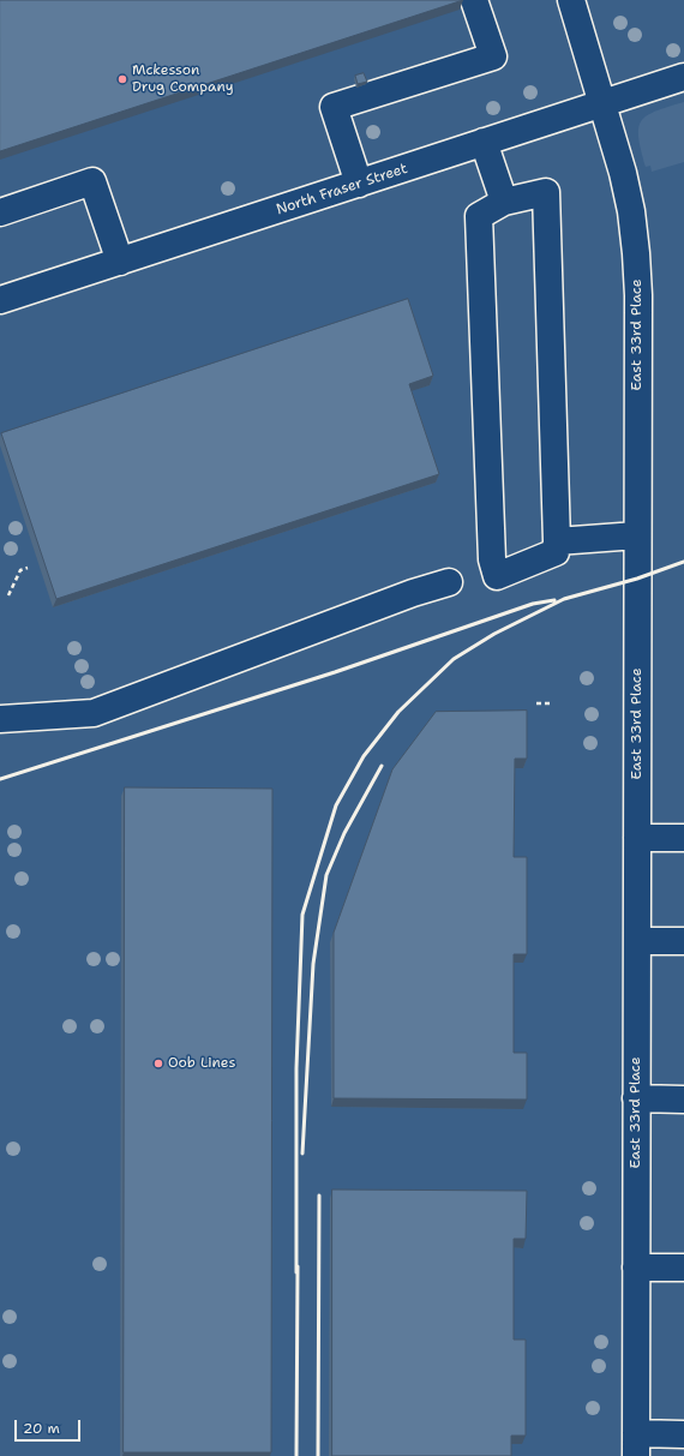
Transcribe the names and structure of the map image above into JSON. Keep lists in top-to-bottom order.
{
  "streets": {
    "street": ["North Fraser Street", "East 33rd Place"]
  },
  "crossings": [
    ["North Fraser Street", "East 33rd Place"]
  ],
  "places": ["Mckesson Drug Company", "Oob Lines"],
  "scale_bar": "20 m"
}
